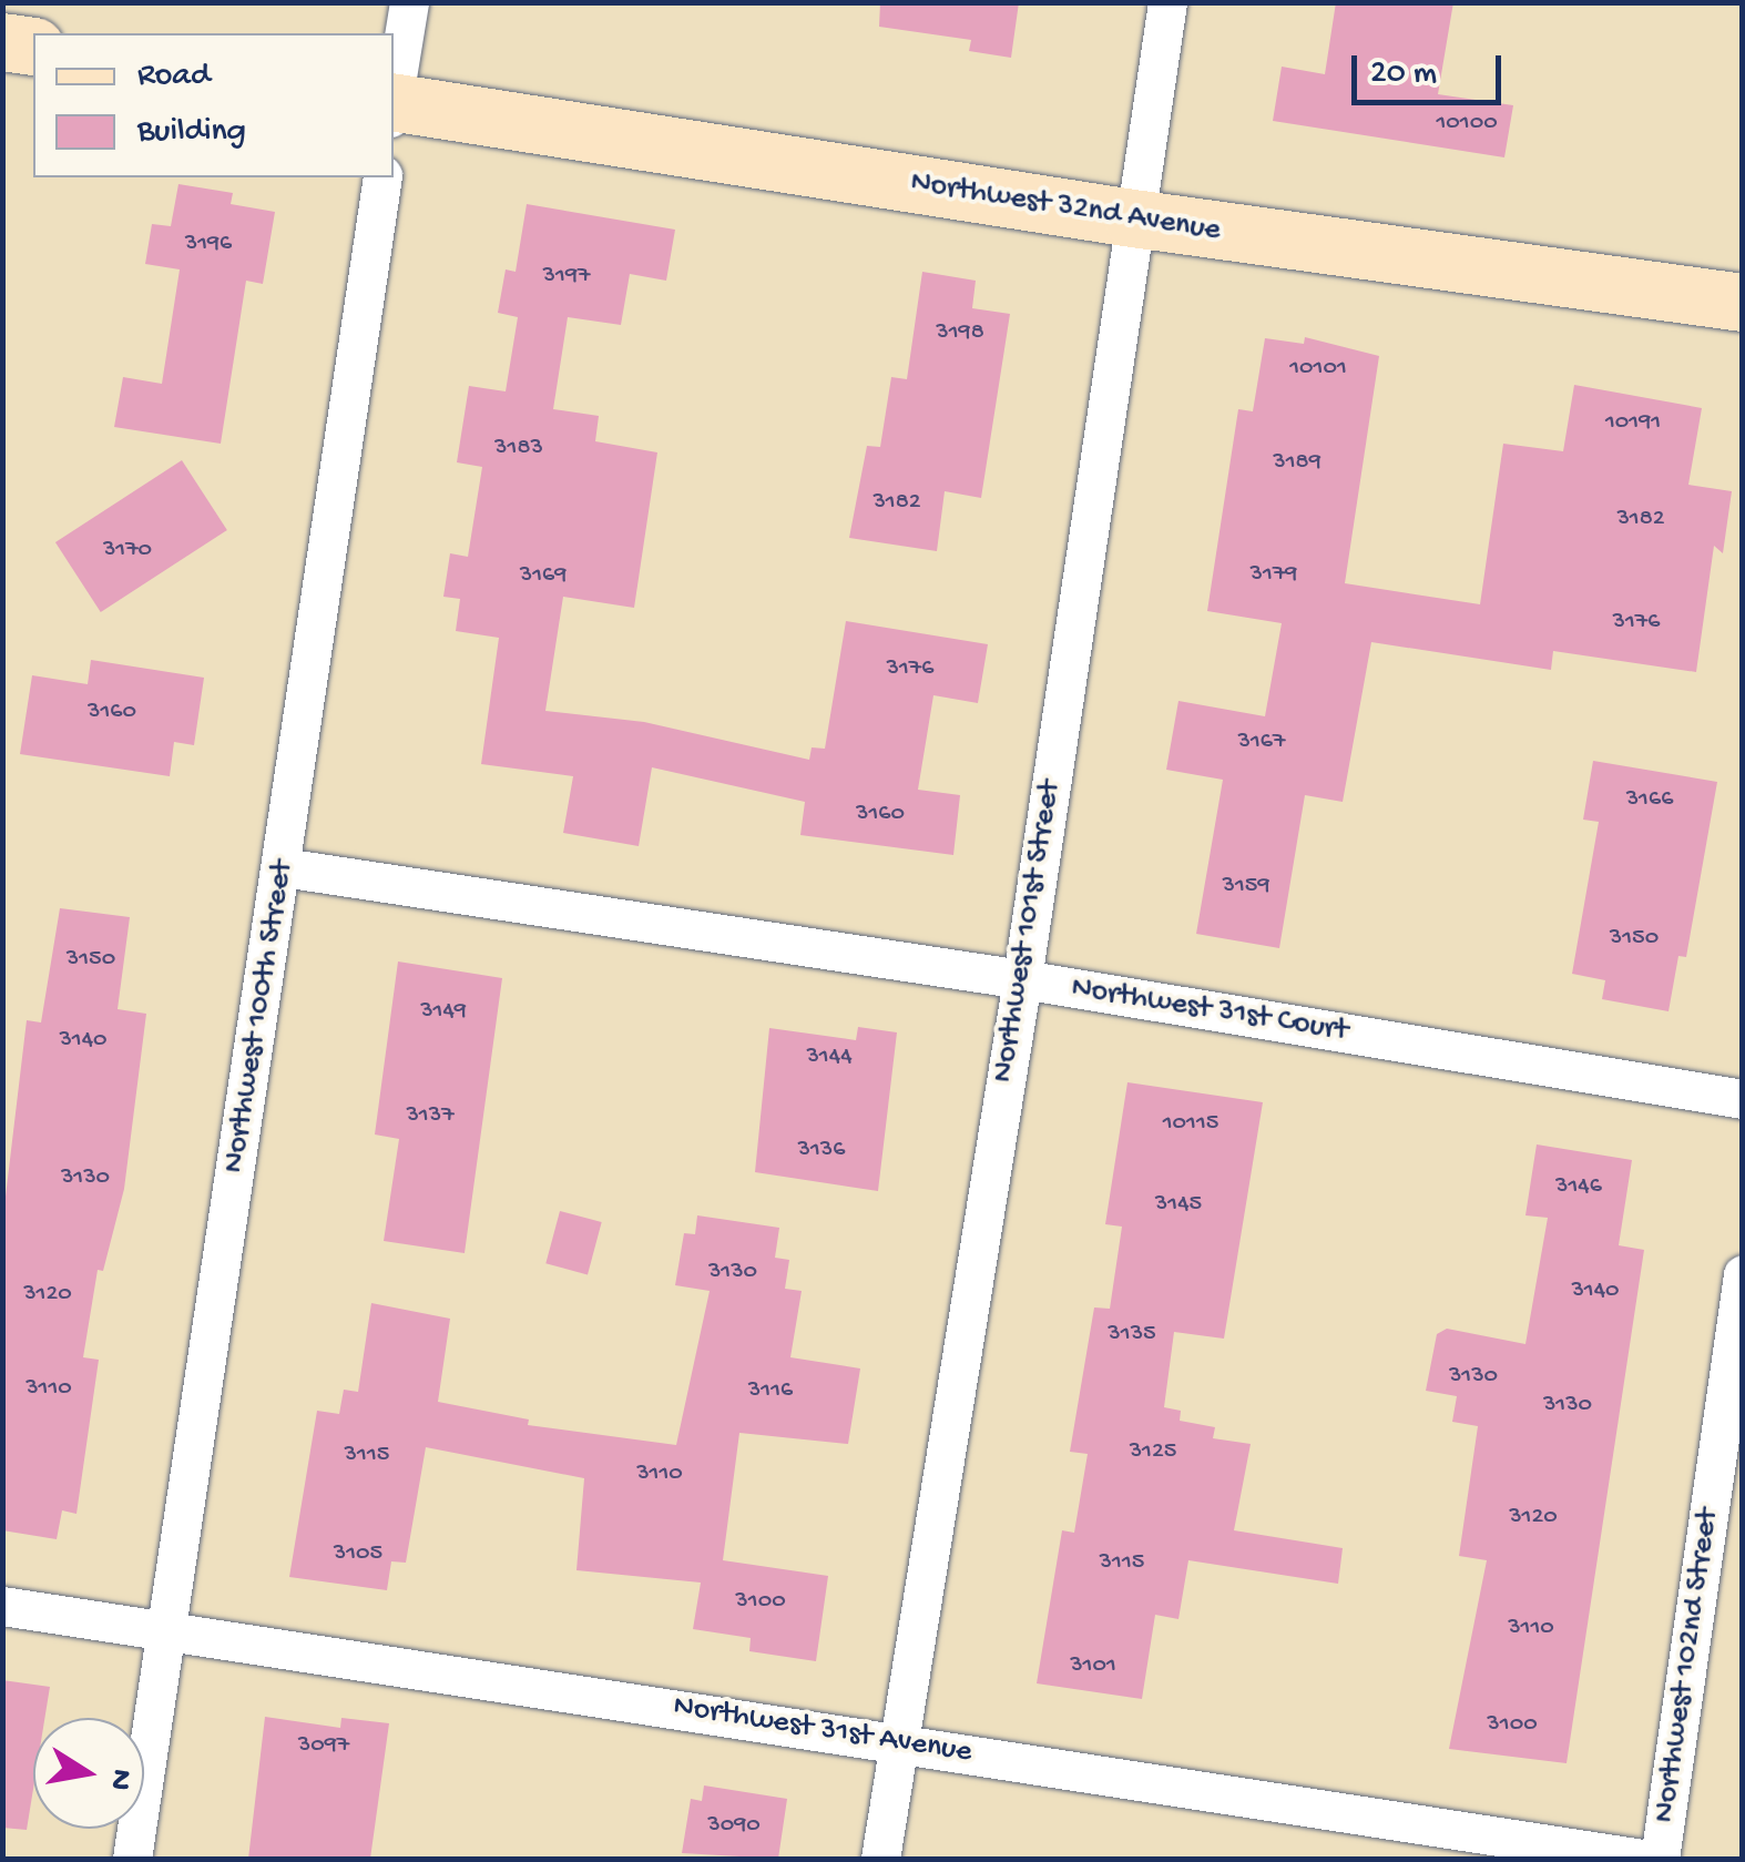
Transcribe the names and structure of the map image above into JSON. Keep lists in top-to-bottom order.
{
  "streets": {
    "main road": ["Northwest 32nd Avenue"],
    "street": [
      "Northwest 101st Street",
      "Northwest 31st Court",
      "Northwest 100th Street",
      "Northwest 102nd Street",
      "Northwest 31st Avenue"
    ]
  },
  "crossings": [
    ["Northwest 32nd Avenue", "Northwest 101st Street"],
    ["Northwest 101st Street", "Northwest 31st Court"],
    ["Northwest 101st Street", "Northwest 31st Avenue"],
    ["Northwest 31st Court", "Northwest 100th Street"],
    ["Northwest 100th Street", "Northwest 31st Avenue"]
  ],
  "house_numbers": [
    "10100",
    "3196",
    "3197",
    "3198",
    "10101",
    "10191",
    "3183",
    "3189",
    "3182",
    "3182",
    "3170",
    "3179",
    "3169",
    "3176",
    "3176",
    "3160",
    "3167",
    "3166",
    "3160",
    "3159",
    "3150",
    "3150",
    "3149",
    "3140",
    "3144",
    "3137",
    "10115",
    "3136",
    "3130",
    "3146",
    "3145",
    "3130",
    "3140",
    "3120",
    "3135",
    "3130",
    "3110",
    "3116",
    "3130",
    "3125",
    "3115",
    "3110",
    "3120",
    "3105",
    "3115",
    "3100",
    "3110",
    "3101",
    "3100",
    "3097",
    "3090"
  ],
  "legend": ["Road", "Building"],
  "scale_bar": "20 m",
  "north": "right"
}
